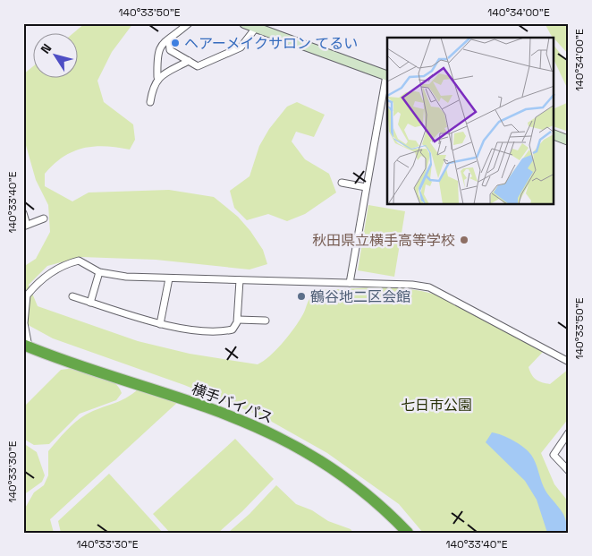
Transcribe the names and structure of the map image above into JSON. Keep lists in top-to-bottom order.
{
  "streets": {
    "highway": ["横手バイパス"]
  },
  "parks": ["七日市公園"],
  "places": ["ヘアーメイクサロン てるい", "秋田県立横手高等学校", "鶴谷地二区会館"],
  "north": "top left",
  "coordinates": [
    "140°33'50\"E",
    "140°34'00\"E",
    "140°33'40\"E",
    "140°33'30\"E"
  ]
}
